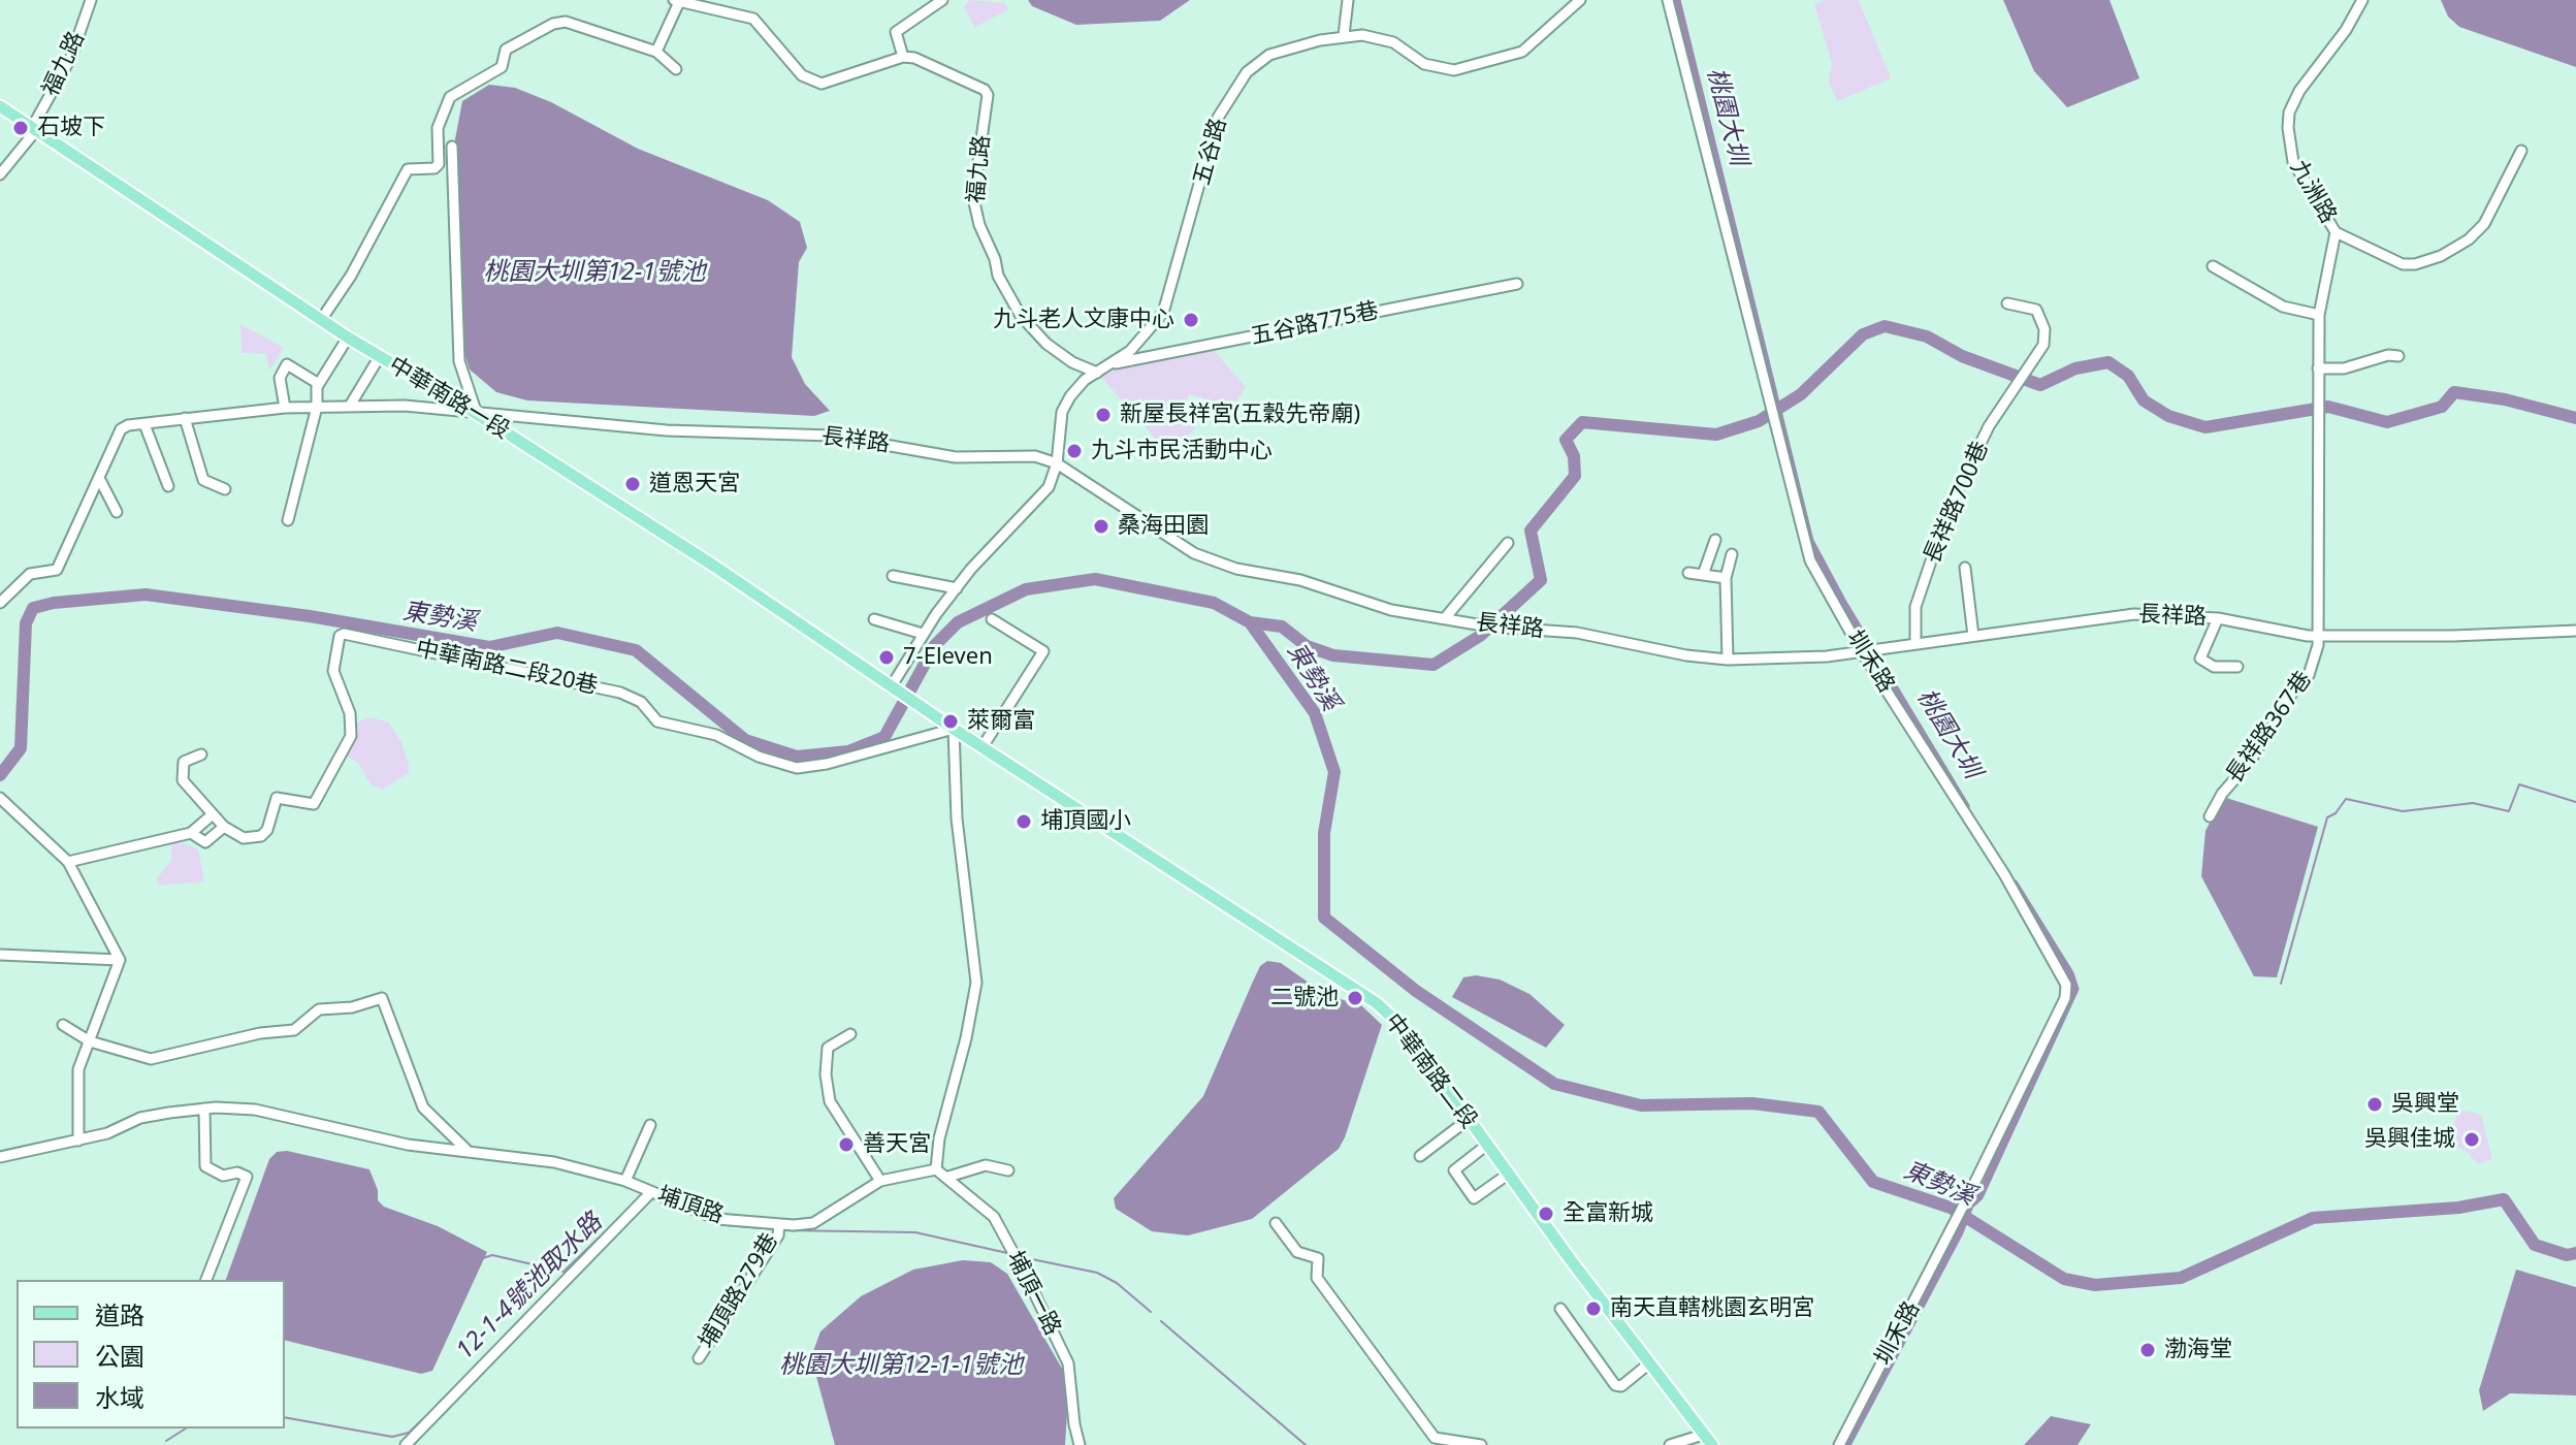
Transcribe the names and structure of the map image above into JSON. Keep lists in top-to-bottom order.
{
  "streets": {
    "main road": ["中華南路一段", "中華南路二段"],
    "street": [
      "福九路",
      "五谷路",
      "九洲路",
      "五谷路775巷",
      "長祥路",
      "長祥路700巷",
      "圳禾路",
      "中華南路二段20巷",
      "長祥路367巷",
      "埔頂路",
      "埔頂路279巷",
      "埔頂一路"
    ]
  },
  "crossings": [
    ["福九路", "五谷路"],
    ["福九路", "中華南路一段"],
    ["五谷路", "五谷路775巷"],
    ["五谷路", "長祥路"],
    ["九洲路", "長祥路"],
    ["九洲路", "長祥路367巷"],
    ["中華南路一段", "長祥路"],
    ["中華南路一段", "中華南路二段"],
    ["長祥路", "長祥路700巷"],
    ["長祥路", "圳禾路"],
    ["長祥路", "長祥路367巷"],
    ["中華南路二段20巷", "中華南路二段"],
    ["埔頂路", "埔頂路279巷"],
    ["埔頂路", "埔頂一路"]
  ],
  "water": [
    "桃園大圳",
    "桃園大圳第12-1號池",
    "東勢溪",
    "12-1-4號池取水路",
    "桃園大圳第12-1-1號池"
  ],
  "places": [
    "石坡下",
    "九斗老人文康中心",
    "新屋長祥宮(五穀先帝廟)",
    "九斗市民活動中心",
    "道恩天宮",
    "桑海田園",
    "7-Eleven",
    "萊爾富",
    "埔頂國小",
    "二號池",
    "吳興堂",
    "吳興佳城",
    "善天宮",
    "全富新城",
    "南天直轄桃園玄明宮",
    "渤海堂"
  ],
  "legend": ["道路", "公園", "水域"]
}
